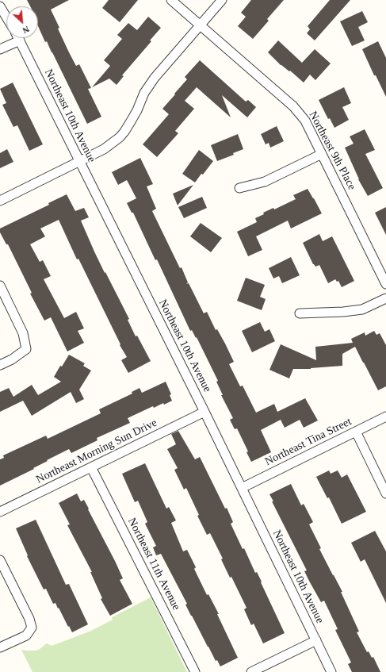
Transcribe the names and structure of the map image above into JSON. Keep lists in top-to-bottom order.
{
  "streets": {
    "street": [
      "Northeast 10th Avenue",
      "Northeast 9th Place",
      "Northeast Tina Street",
      "Northeast Morning Sun Drive",
      "Northeast 11th Avenue"
    ]
  },
  "crossings": [
    ["Northeast 10th Avenue", "Northeast Tina Street"],
    ["Northeast 10th Avenue", "Northeast Morning Sun Drive"],
    ["Northeast Morning Sun Drive", "Northeast 11th Avenue"]
  ],
  "north": "bottom right"
}
